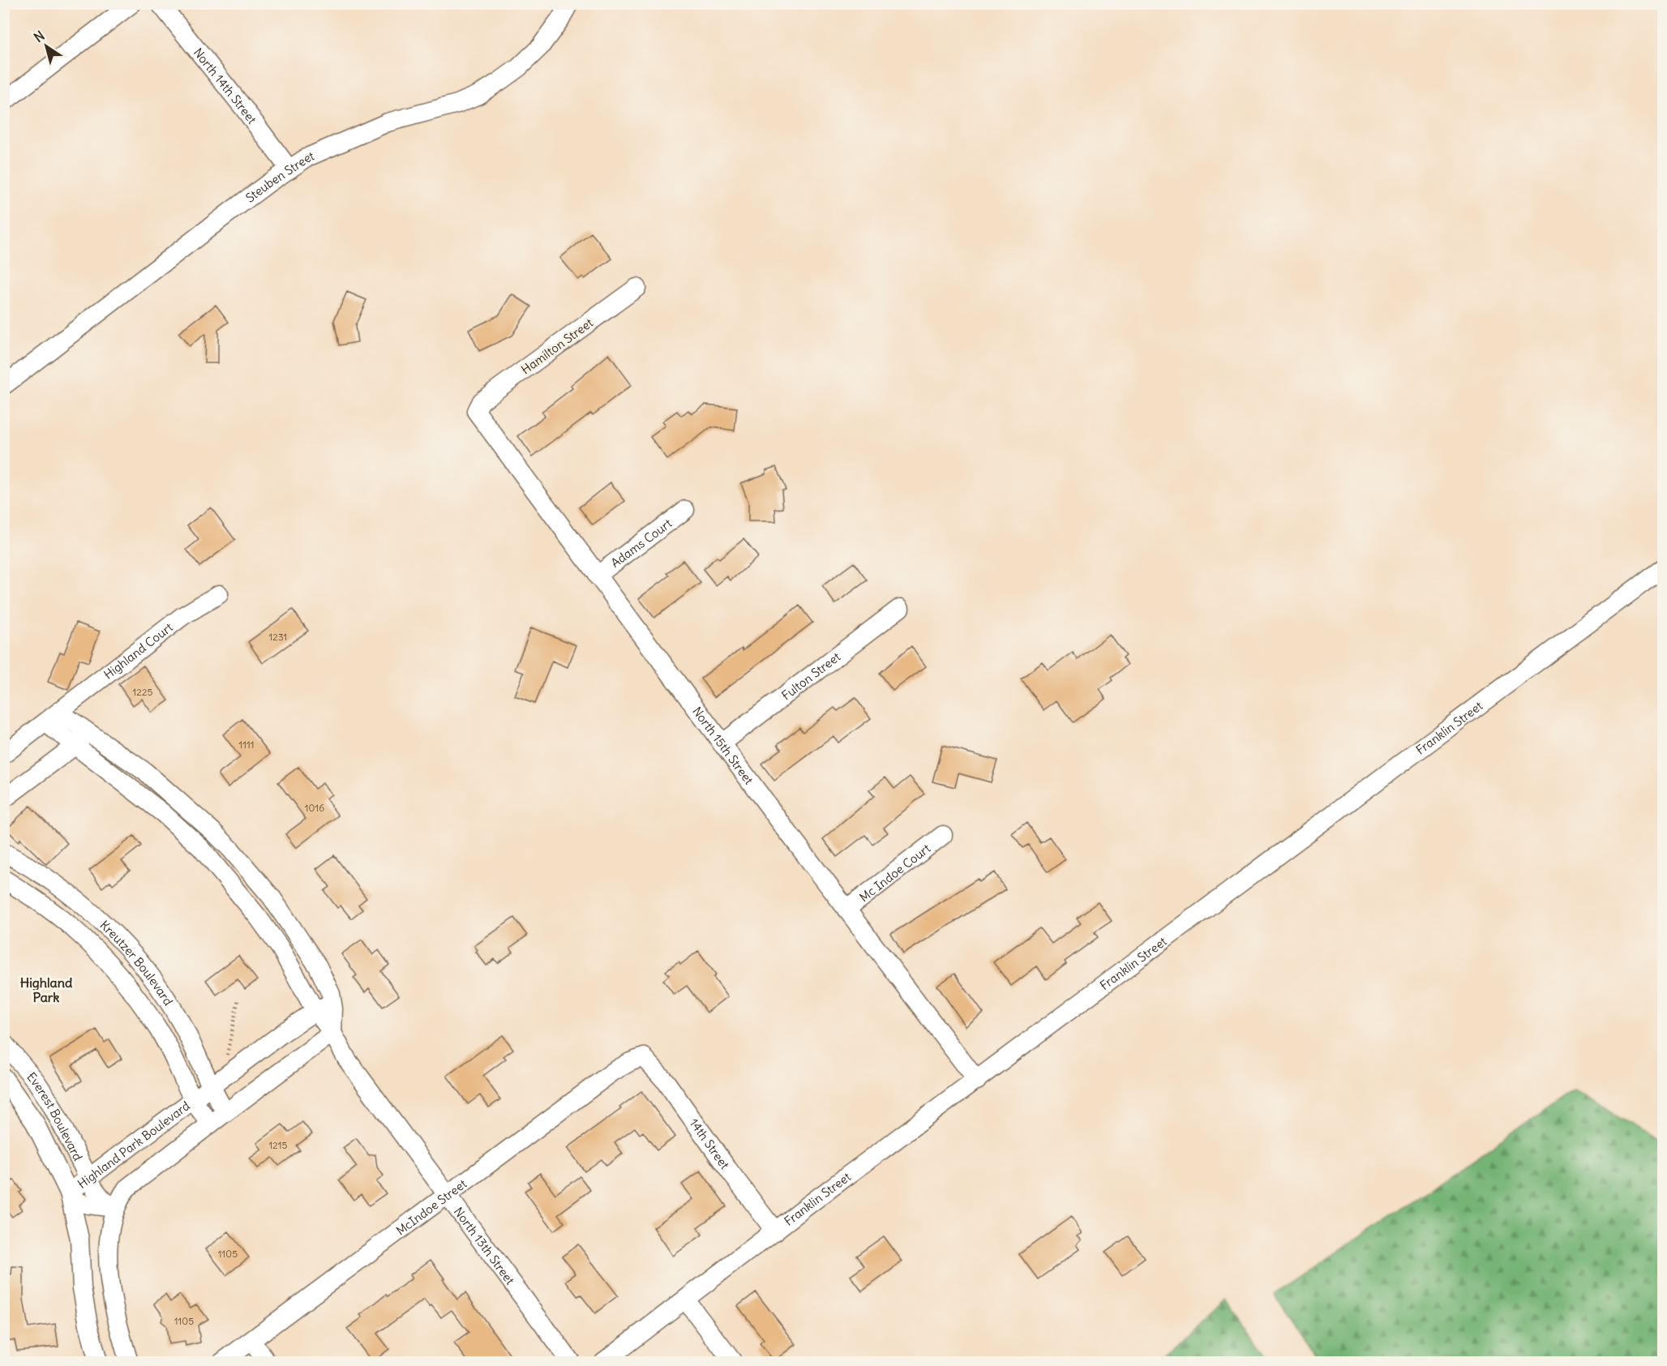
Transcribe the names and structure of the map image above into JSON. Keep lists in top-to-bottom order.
{
  "streets": {
    "street": [
      "North 14th Street",
      "Steuben Street",
      "Hamilton Street",
      "Adams Court",
      "Highland Court",
      "Fulton Street",
      "Franklin Street",
      "North 15th Street",
      "Mc Indoe Court",
      "Kreutzer Boulevard",
      "Everest Boulevard",
      "Highland Park Boulevard",
      "14th Street",
      "McIndoe Street",
      "North 13th Street"
    ]
  },
  "crossings": [
    ["North 14th Street", "Steuben Street"],
    ["Hamilton Street", "North 15th Street"],
    ["Adams Court", "North 15th Street"],
    ["Fulton Street", "North 15th Street"],
    ["Franklin Street", "North 15th Street"],
    ["Franklin Street", "14th Street"],
    ["North 15th Street", "Mc Indoe Court"],
    ["Kreutzer Boulevard", "Highland Park Boulevard"],
    ["Everest Boulevard", "Highland Park Boulevard"],
    ["14th Street", "McIndoe Street"],
    ["McIndoe Street", "North 13th Street"]
  ],
  "districts": ["Highland Park"],
  "house_numbers": [
    "1231",
    "1225",
    "1111",
    "1016",
    "1215",
    "1105",
    "1105"
  ],
  "north": "top left"
}
